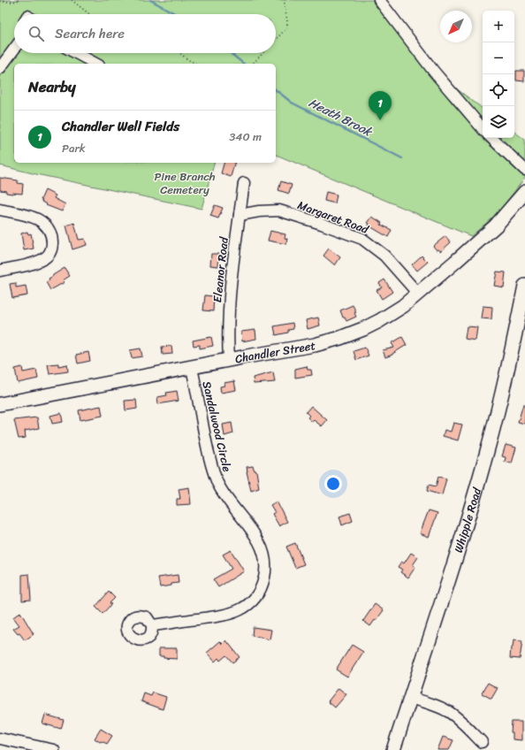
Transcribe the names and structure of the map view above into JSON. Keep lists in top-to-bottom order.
{
  "streets": {
    "main road": ["Chandler Street", "Whipple Road"],
    "street": ["Margaret Road", "Eleanor Road", "Sandalwood Circle"]
  },
  "crossings": [
    ["Margaret Road", "Eleanor Road"],
    ["Margaret Road", "Chandler Street"],
    ["Eleanor Road", "Chandler Street"],
    ["Chandler Street", "Sandalwood Circle"]
  ],
  "water": ["Heath Brook"],
  "parks": ["Pine Branch Cemetery"],
  "north": "bottom left",
  "page": {
    "map_buttons": ["+", "−"],
    "search": "Search here",
    "heading": "Nearby",
    "pins": "1",
    "list": [
      {
        "mark": "1",
        "name": "Chandler Well Fields",
        "note": "Park",
        "value": "340 m"
      }
    ]
  }
}
